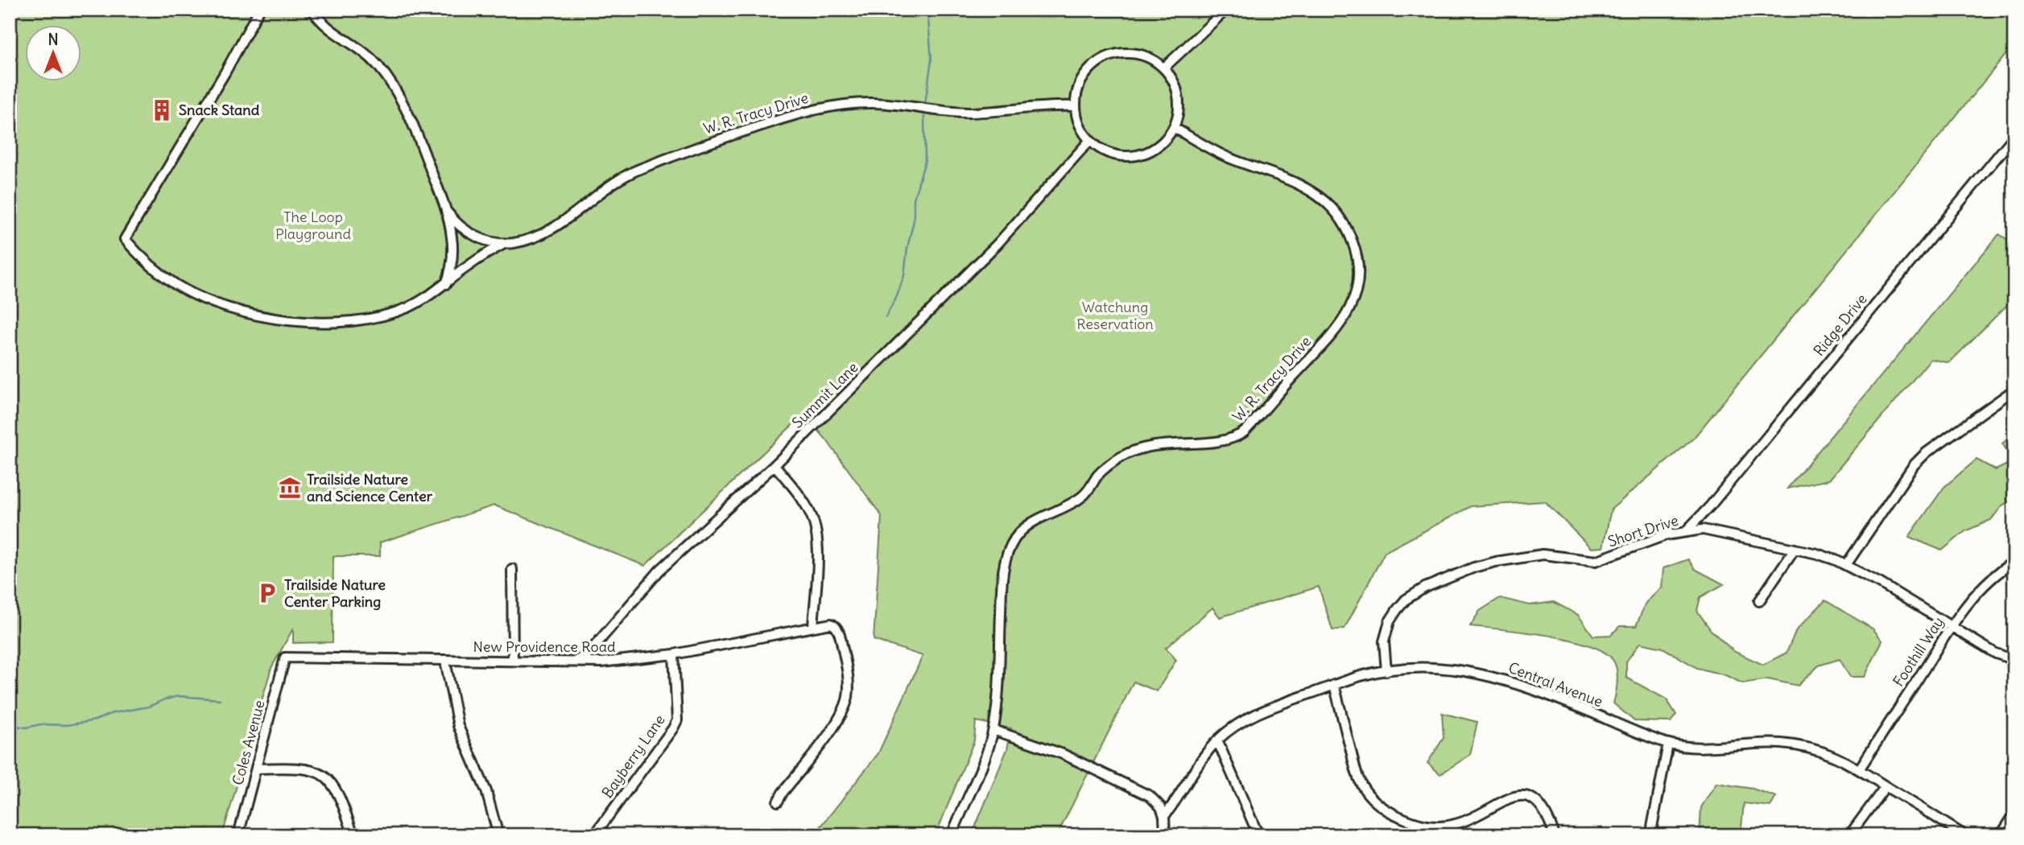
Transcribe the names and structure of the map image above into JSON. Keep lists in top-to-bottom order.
{
  "streets": {
    "street": [
      "W. R. Tracy Drive",
      "Ridge Drive",
      "Summit Lane",
      "Short Drive",
      "New Providence Road",
      "Foothill Way",
      "Central Avenue",
      "Coles Avenue",
      "Bayberry Lane"
    ]
  },
  "crossings": [
    ["W. R. Tracy Drive", "Summit Lane"],
    ["Ridge Drive", "Short Drive"],
    ["Summit Lane", "New Providence Road"],
    ["Short Drive", "Foothill Way"],
    ["Short Drive", "Central Avenue"],
    ["New Providence Road", "Coles Avenue"],
    ["New Providence Road", "Bayberry Lane"],
    ["Foothill Way", "Central Avenue"]
  ],
  "parks": ["The Loop Playground", "Watchung Reservation"],
  "places": {
    "building": ["Snack Stand"],
    "museum": ["Trailside Nature and Science Center"],
    "parking": ["Trailside Nature Center Parking"]
  },
  "north": "top"
}
